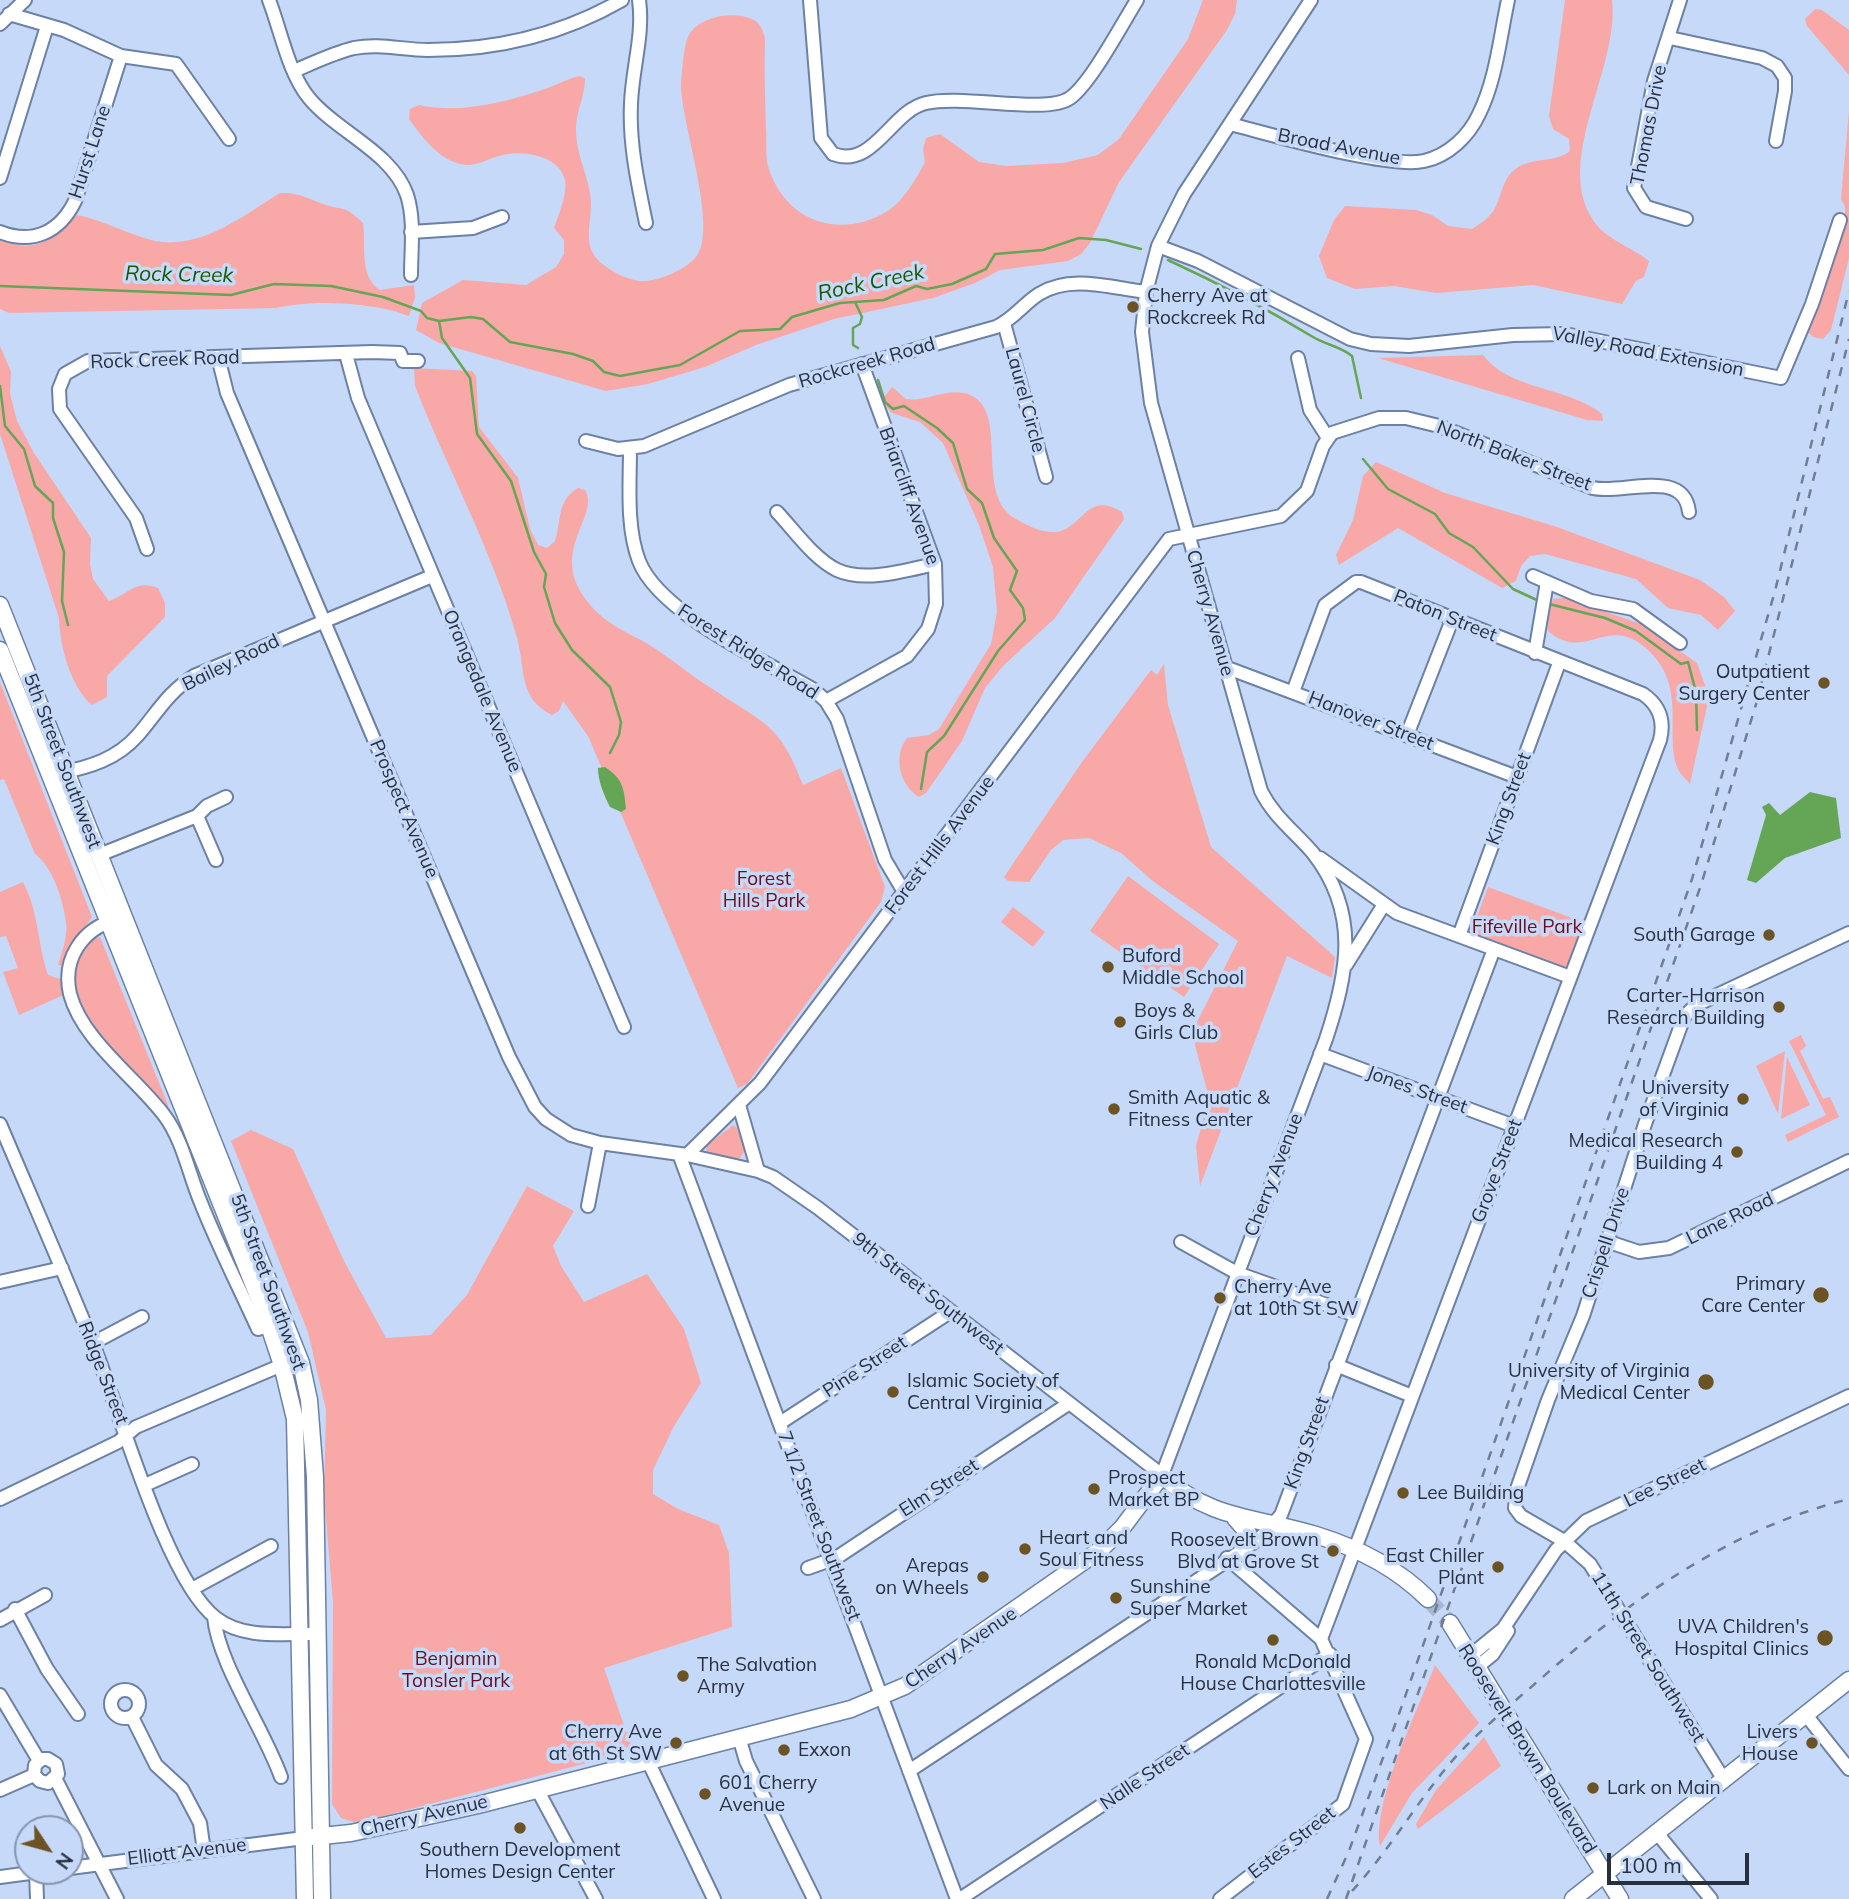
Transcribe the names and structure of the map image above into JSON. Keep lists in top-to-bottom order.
{
  "streets": {
    "main road": ["Cherry Avenue", "5th Street Southwest", "Roosevelt Brown Boulevard"],
    "street": [
      "Thomas Drive",
      "Broad Avenue",
      "Hurst Lane",
      "Valley Road Extension",
      "Rock Creek Road",
      "Rockcreek Road",
      "Laurel Circle",
      "North Baker Street",
      "Briarcliff Avenue",
      "Paton Street",
      "Forest Ridge Road",
      "Bailey Road",
      "Orangedale Avenue",
      "Hanover Street",
      "King Street",
      "Prospect Avenue",
      "Forest Hills Avenue",
      "Jones Street",
      "Grove Street",
      "Lane Road",
      "Crispell Drive",
      "9th Street Southwest",
      "Pine Street",
      "Ridge Street",
      "Lee Street",
      "Elm Street",
      "7 1/2 Street Southwest",
      "11th Street Southwest",
      "Nalle Street",
      "Estes Street",
      "Elliott Avenue"
    ]
  },
  "crossings": [
    ["Broad Avenue", "Cherry Avenue"],
    ["Valley Road Extension", "Cherry Avenue"],
    ["Rock Creek Road", "Orangedale Avenue"],
    ["Rock Creek Road", "Prospect Avenue"],
    ["Rockcreek Road", "Laurel Circle"],
    ["Rockcreek Road", "Briarcliff Avenue"],
    ["Rockcreek Road", "Cherry Avenue"],
    ["Rockcreek Road", "Forest Ridge Road"],
    ["Briarcliff Avenue", "Forest Ridge Road"],
    ["Cherry Avenue", "Hanover Street"],
    ["Cherry Avenue", "5th Street Southwest"],
    ["Cherry Avenue", "Forest Hills Avenue"],
    ["Cherry Avenue", "Jones Street"],
    ["Cherry Avenue", "9th Street Southwest"],
    ["Cherry Avenue", "7 1/2 Street Southwest"],
    ["Cherry Avenue", "Elliott Avenue"],
    ["Paton Street", "Hanover Street"],
    ["Paton Street", "King Street"],
    ["Paton Street", "Grove Street"],
    ["Forest Ridge Road", "Forest Hills Avenue"],
    ["Bailey Road", "Orangedale Avenue"],
    ["Bailey Road", "5th Street Southwest"],
    ["Bailey Road", "Prospect Avenue"],
    ["Hanover Street", "King Street"],
    ["5th Street Southwest", "Ridge Street"],
    ["5th Street Southwest", "Elliott Avenue"],
    ["King Street", "Jones Street"],
    ["King Street", "7 1/2 Street Southwest"],
    ["Prospect Avenue", "Forest Hills Avenue"],
    ["Prospect Avenue", "9th Street Southwest"],
    ["Prospect Avenue", "7 1/2 Street Southwest"],
    ["Forest Hills Avenue", "9th Street Southwest"],
    ["Forest Hills Avenue", "7 1/2 Street Southwest"],
    ["Jones Street", "Grove Street"],
    ["Lane Road", "Crispell Drive"],
    ["Crispell Drive", "Lee Street"],
    ["Crispell Drive", "11th Street Southwest"],
    ["9th Street Southwest", "Pine Street"],
    ["9th Street Southwest", "Elm Street"],
    ["9th Street Southwest", "7 1/2 Street Southwest"],
    ["Pine Street", "7 1/2 Street Southwest"],
    ["Lee Street", "11th Street Southwest"],
    ["Lee Street", "Roosevelt Brown Boulevard"],
    ["Elm Street", "7 1/2 Street Southwest"],
    ["7 1/2 Street Southwest", "Nalle Street"],
    ["Nalle Street", "Estes Street"]
  ],
  "water": ["Rock Creek"],
  "parks": ["Forest Hills Park", "Fifeville Park", "Benjamin Tonsler Park"],
  "places": [
    "Cherry Ave at Rockcreek Rd",
    "Outpatient Surgery Center",
    "South Garage",
    "Buford Middle School",
    "Carter-Harrison Research Building",
    "Boys & Girls Club",
    "University of Virginia",
    "Smith Aquatic & Fitness Center",
    "Medical Research Building 4",
    "Primary Care Center",
    "Cherry Ave at 10th St SW",
    "University of Virginia Medical Center",
    "Islamic Society of Central Virginia",
    "Prospect Market BP",
    "Lee Building",
    "Heart and Soul Fitness",
    "Roosevelt Brown Blvd at Grove St",
    "East Chiller Plant",
    "Arepas on Wheels",
    "Sunshine Super Market",
    "UVA Children's Hospital Clinics",
    "Ronald McDonald House Charlottesville",
    "The Salvation Army",
    "Cherry Ave at 6th St SW",
    "Livers House",
    "Exxon",
    "Lark on Main",
    "601 Cherry Avenue",
    "Southern Development Homes Design Center"
  ],
  "scale_bar": "100 m",
  "north": "bottom right"
}
